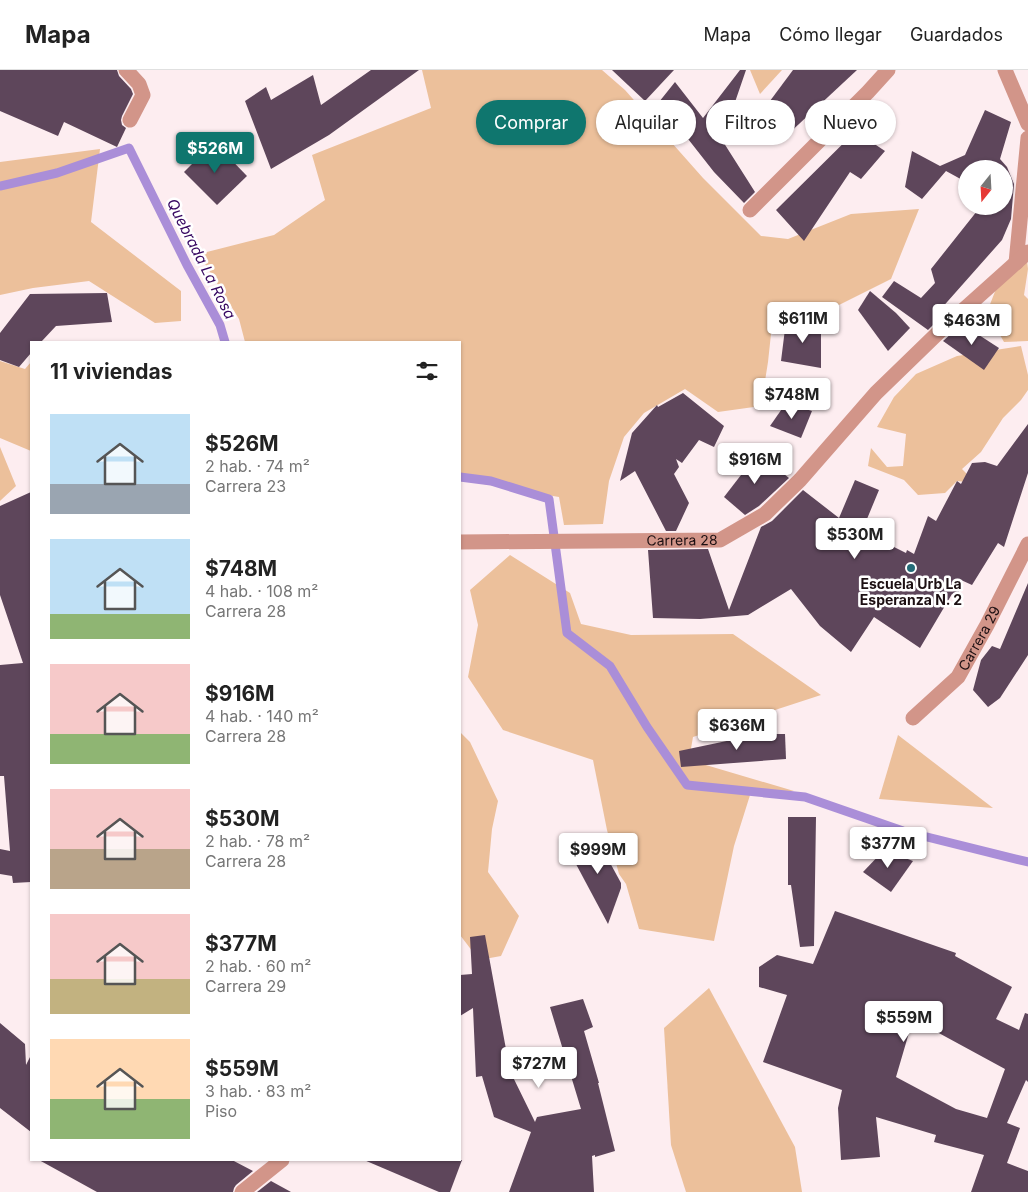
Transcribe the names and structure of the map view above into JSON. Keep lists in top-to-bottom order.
{
  "streets": {
    "street": ["Carrera 28", "Carrera 29"]
  },
  "water": ["Quebrada La Rosa"],
  "places": ["Escuela Urb La Esperanza N. 2"],
  "north": "bottom",
  "page": {
    "header": "Mapa",
    "nav": ["Mapa", "Cómo llegar", "Guardados"],
    "chip": [
      "Comprar",
      "Alquilar",
      "Filtros",
      "Nuevo"
    ],
    "price": [
      "$526M",
      "$611M",
      "$463M",
      "$748M",
      "$916M",
      "$530M",
      "$636M",
      "$377M",
      "$999M",
      "$559M",
      "$727M"
    ],
    "heading": "11 viviendas",
    "list": [
      {
        "name": "$526M",
        "note": "2 hab. · 74 m² · Carrera 23"
      },
      {
        "name": "$748M",
        "note": "4 hab. · 108 m² · Carrera 28"
      },
      {
        "name": "$916M",
        "note": "4 hab. · 140 m² · Carrera 28"
      },
      {
        "name": "$530M",
        "note": "2 hab. · 78 m² · Carrera 28"
      },
      {
        "name": "$377M",
        "note": "2 hab. · 60 m² · Carrera 29"
      },
      {
        "name": "$559M",
        "note": "3 hab. · 83 m² · Piso"
      }
    ]
  }
}
